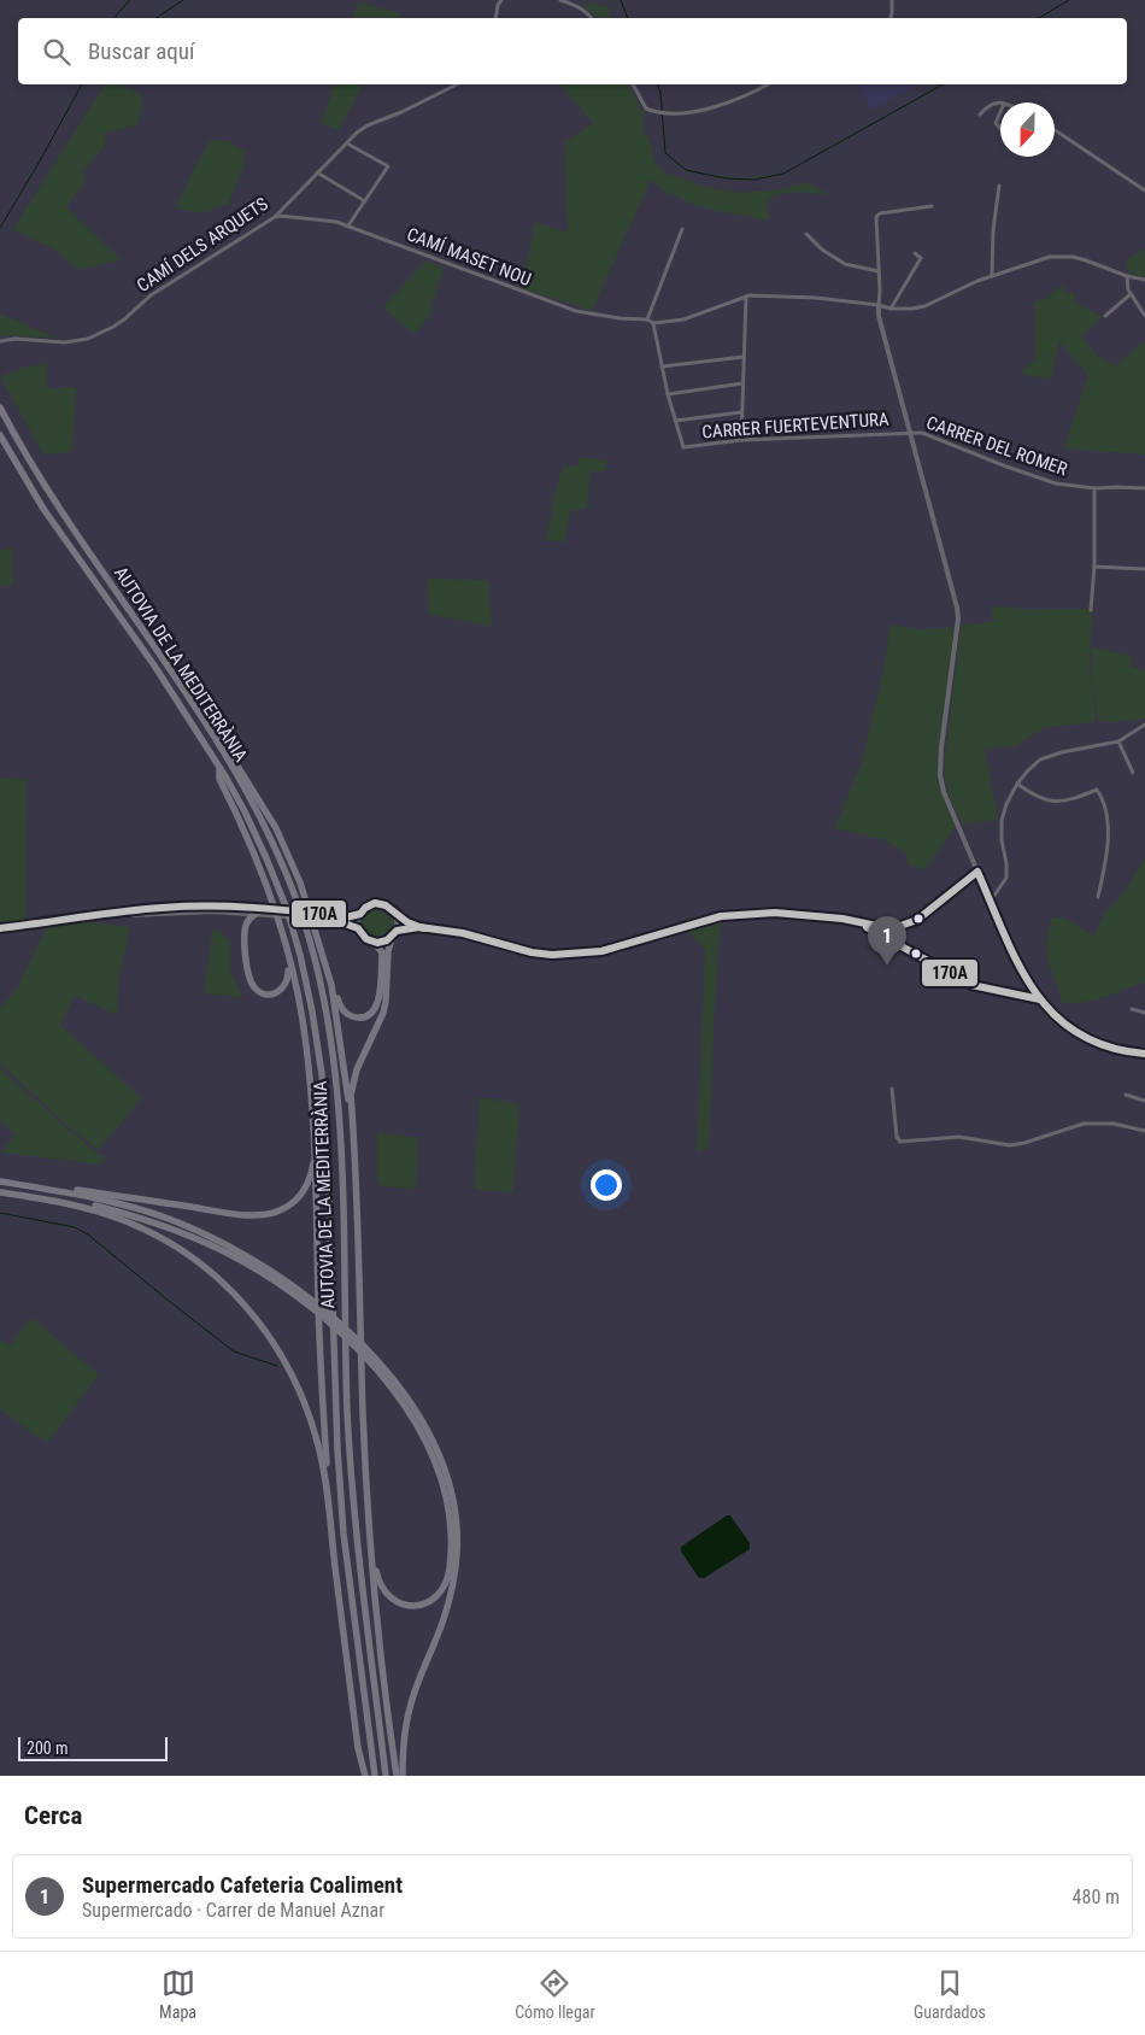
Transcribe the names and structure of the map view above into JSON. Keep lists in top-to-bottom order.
{
  "streets": {
    "highway": ["AUTOVIA DE LA MEDITERRÀNIA"],
    "street": [
      "CAMÍ DELS ARQUETS",
      "CAMÍ MASET NOU",
      "CARRER FUERTEVENTURA",
      "CARRER DEL ROMER"
    ]
  },
  "crossings": [
    ["CAMÍ DELS ARQUETS", "CAMÍ MASET NOU"],
    ["CARRER FUERTEVENTURA", "CARRER DEL ROMER"]
  ],
  "lines": ["transit line 170A"],
  "scale_bar": "200 m",
  "north": "bottom",
  "page": {
    "search": "Buscar aquí",
    "pins": "1",
    "scale": "200 m",
    "heading": "Cerca",
    "list": [
      {
        "mark": "1",
        "name": "Supermercado Cafeteria Coaliment",
        "note": "Supermercado · Carrer de Manuel Aznar",
        "value": "480 m"
      }
    ],
    "nav": ["Mapa", "Cómo llegar", "Guardados"]
  }
}
